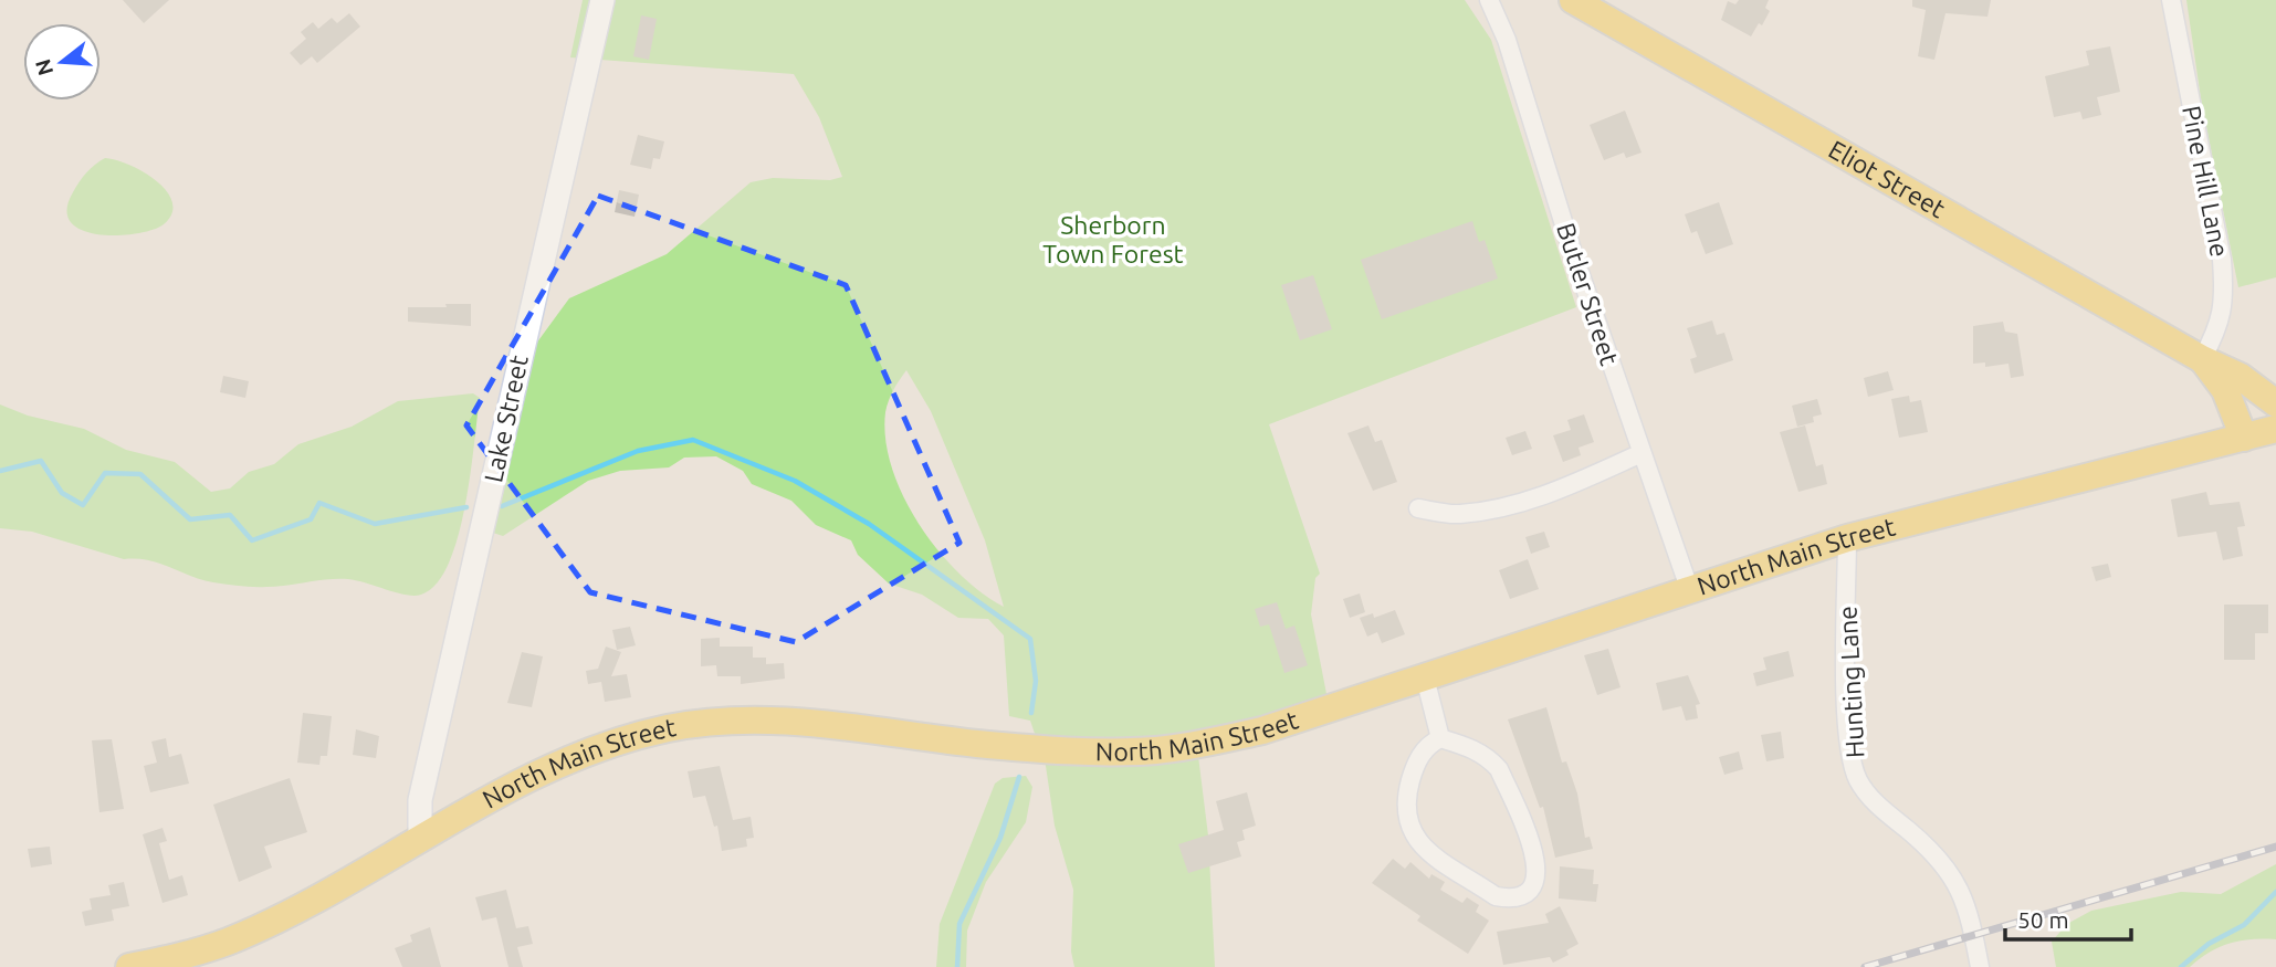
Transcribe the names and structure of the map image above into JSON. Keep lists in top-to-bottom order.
{
  "streets": {
    "main road": ["Eliot Street", "North Main Street"],
    "street": [
      "Pine Hill Lane",
      "Butler Street",
      "Lake Street",
      "Hunting Lane"
    ]
  },
  "crossings": [
    ["Eliot Street", "Pine Hill Lane"],
    ["Eliot Street", "North Main Street"],
    ["Butler Street", "North Main Street"],
    ["Lake Street", "North Main Street"],
    ["North Main Street", "Hunting Lane"]
  ],
  "parks": ["Sherborn Town Forest"],
  "scale_bar": "50 m",
  "north": "left"
}
